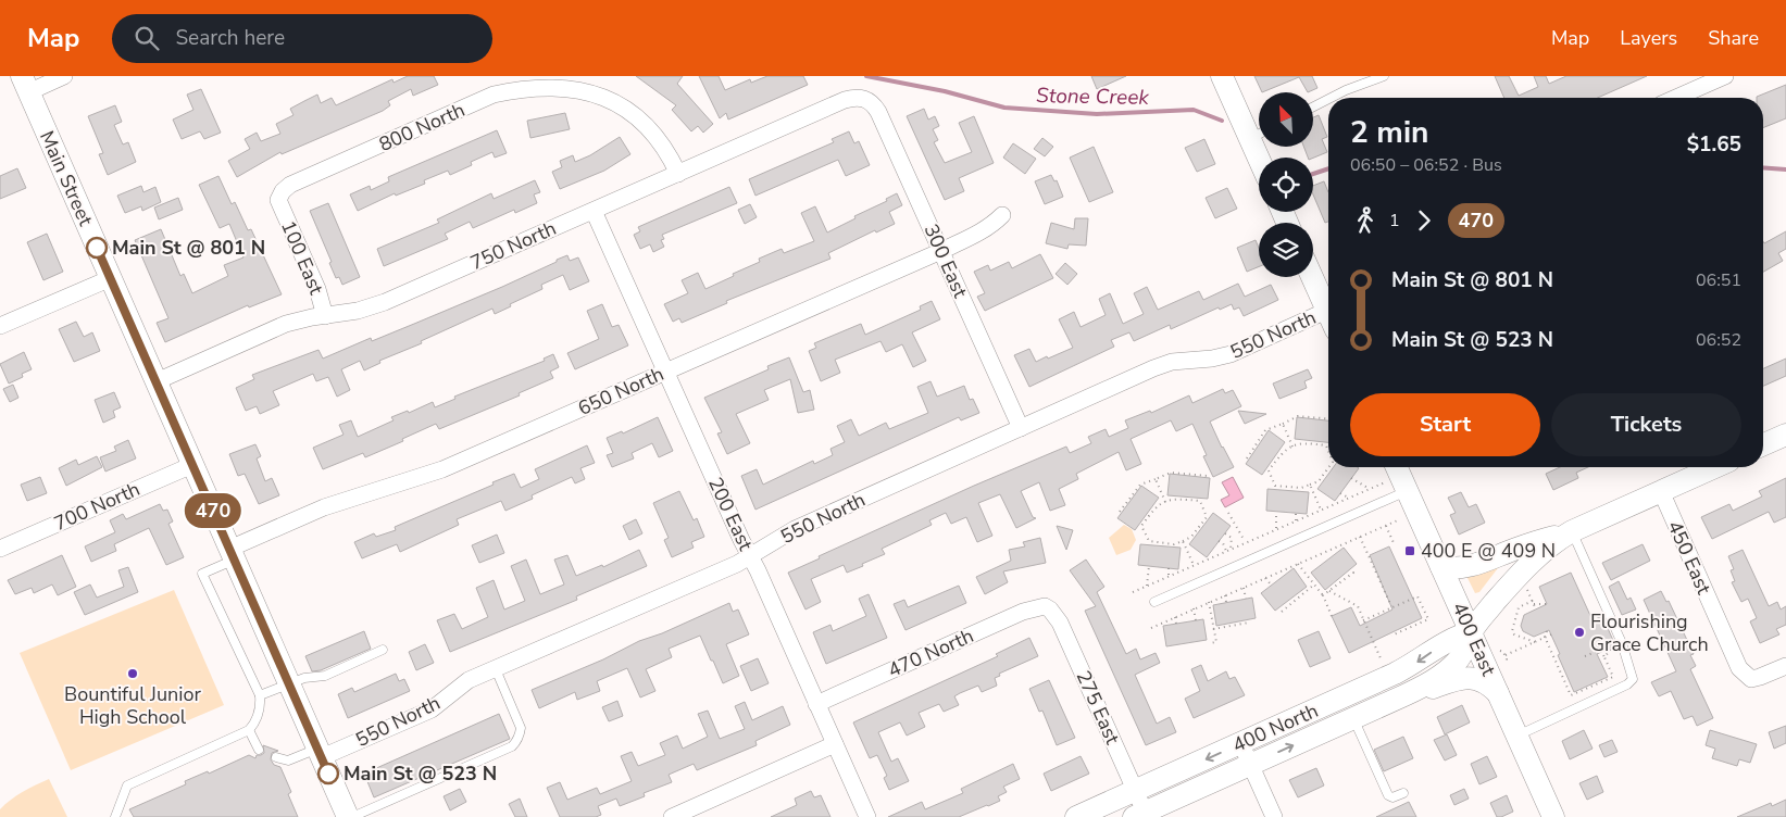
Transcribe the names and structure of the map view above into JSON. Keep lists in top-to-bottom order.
{
  "streets": {
    "main road": ["Main Street", "400 East", "400 North"],
    "street": [
      "800 North",
      "750 North",
      "100 East",
      "300 East",
      "550 North",
      "650 North",
      "700 North",
      "200 East",
      "450 East",
      "470 North",
      "275 East"
    ]
  },
  "crossings": [
    ["800 North", "750 North"],
    ["800 North", "100 East"],
    ["Main Street", "750 North"],
    ["Main Street", "550 North"],
    ["Main Street", "650 North"],
    ["Main Street", "700 North"],
    ["750 North", "100 East"],
    ["750 North", "300 East"],
    ["750 North", "200 East"],
    ["300 East", "550 North"],
    ["300 East", "650 North"],
    ["550 North", "200 East"],
    ["650 North", "200 East"],
    ["200 East", "470 North"],
    ["450 East", "400 North"],
    ["400 East", "400 North"],
    ["470 North", "275 East"],
    ["275 East", "400 North"]
  ],
  "water": ["Stone Creek"],
  "places": {
    "other": [
      "Main St @ 801 N",
      "Flourishing Grace Church",
      "Bountiful Junior High School",
      "Main St @ 523 N"
    ],
    "transit": ["400 E @ 409 N"]
  },
  "lines": ["bus line 470"],
  "north": "top left",
  "page": {
    "header": "Map",
    "search": "Search here",
    "nav": ["Map", "Layers", "Share"],
    "on_map": "470",
    "heading": ["2 min", "06:50 – 06:52 · Bus", "$1.65"],
    "legs": ["1", "470"],
    "list": [
      {
        "name": "Main St @ 801 N",
        "value": "06:51"
      },
      {
        "name": "Main St @ 523 N",
        "value": "06:52"
      }
    ],
    "buttons": ["Start", "Tickets"]
  }
}
